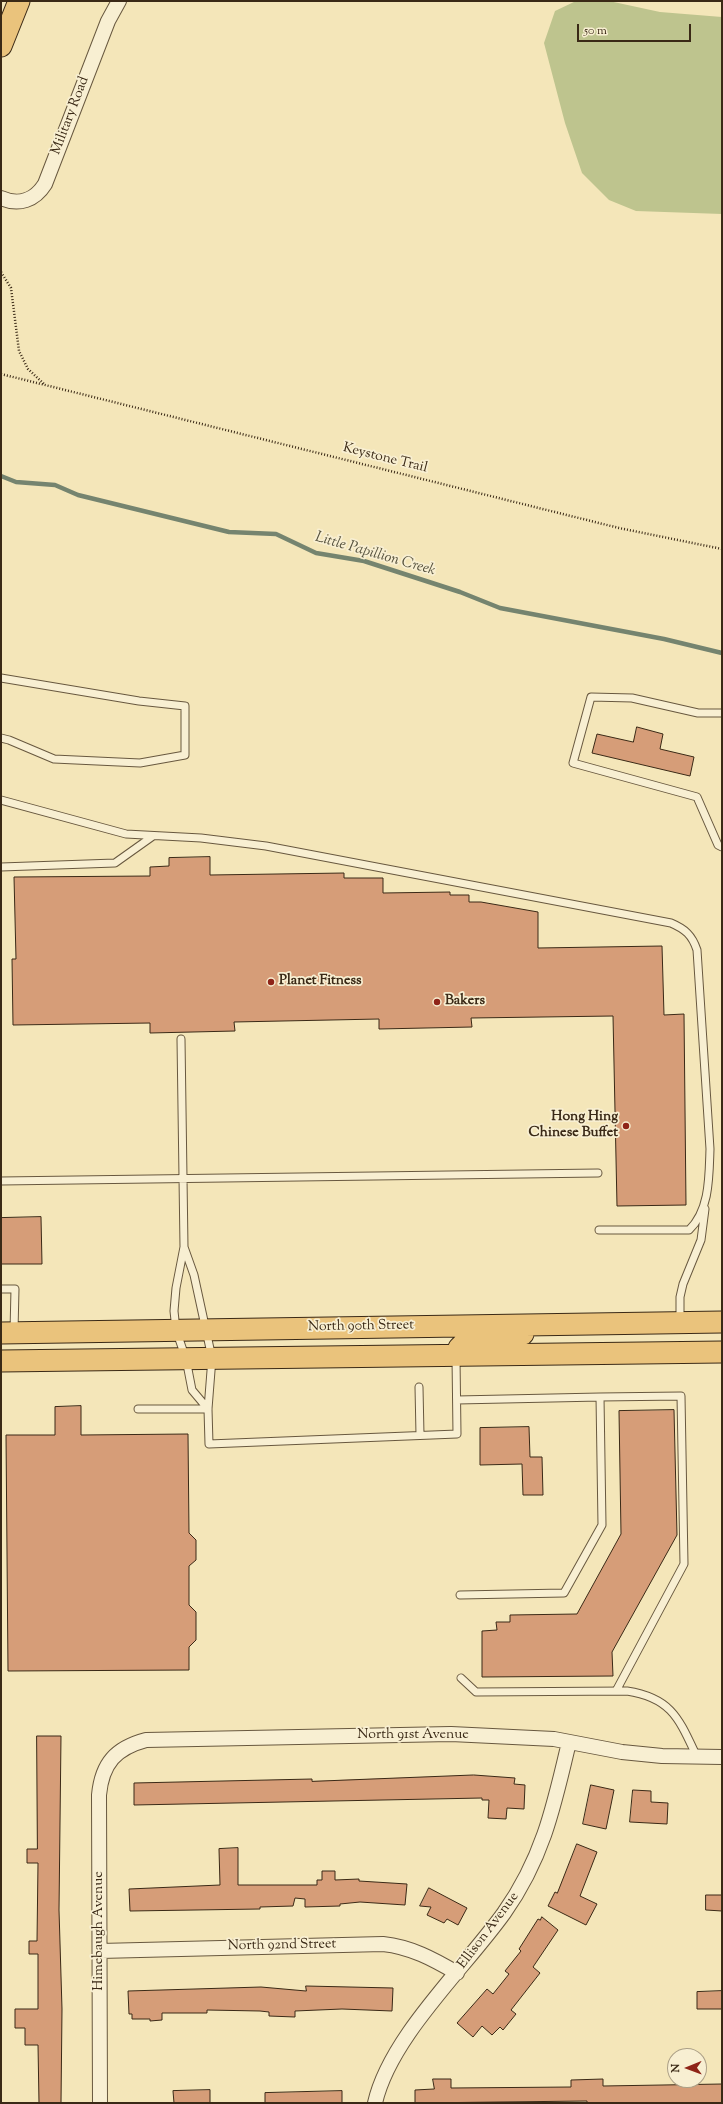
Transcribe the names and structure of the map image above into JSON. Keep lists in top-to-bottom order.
{
  "streets": {
    "main road": ["North 90th Street"],
    "street": [
      "Military Road",
      "North 91st Avenue",
      "Himebaugh Avenue",
      "Ellison Avenue",
      "North 92nd Street"
    ],
    "path": ["Keystone Trail"]
  },
  "crossings": [
    ["North 91st Avenue", "Himebaugh Avenue"],
    ["North 91st Avenue", "Ellison Avenue"],
    ["Himebaugh Avenue", "North 92nd Street"],
    ["Ellison Avenue", "North 92nd Street"]
  ],
  "water": ["Little Papillion Creek"],
  "places": ["Planet Fitness", "Bakers", "Hong Hing Chinese Buffet"],
  "scale_bar": "50 m",
  "north": "left"
}
